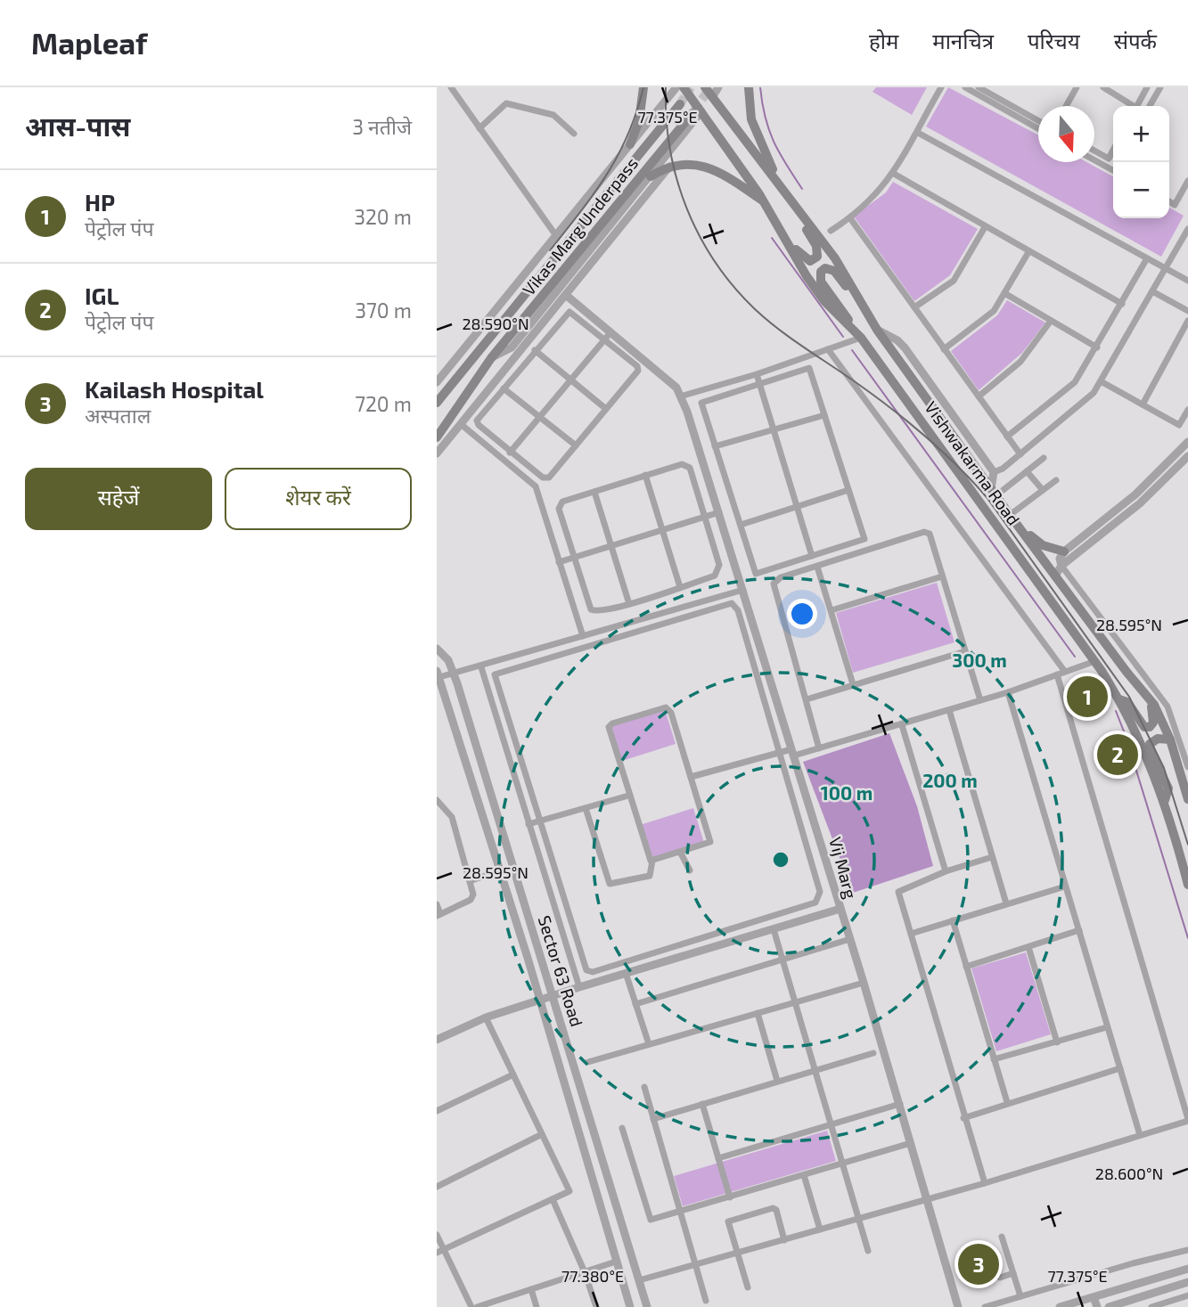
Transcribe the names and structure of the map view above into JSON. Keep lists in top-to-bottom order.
{
  "streets": {
    "main road": ["Vikas Marg Underpass", "Vishwakarma Road"],
    "street": ["Vij Marg", "Sector 63 Road"]
  },
  "crossings": [
    ["Vikas Marg Underpass", "Vishwakarma Road"],
    ["Vij Marg", "Sector 63 Road"]
  ],
  "north": "bottom",
  "page": {
    "header": "Mapleaf",
    "nav": [
      "होम",
      "मानचित्र",
      "परिचय",
      "संपर्क"
    ],
    "heading": ["आस-पास", "3 नतीजे"],
    "map_buttons": ["+", "−"],
    "list": [
      {
        "mark": "1",
        "name": "HP",
        "note": "पेट्रोल पंप",
        "value": "320 m"
      },
      {
        "mark": "2",
        "name": "IGL",
        "note": "पेट्रोल पंप",
        "value": "370 m"
      },
      {
        "mark": "3",
        "name": "Kailash Hospital",
        "note": "अस्पताल",
        "value": "720 m"
      }
    ],
    "buttons": ["सहेजें", "शेयर करें"],
    "pins": ["1", "2", "3"]
  },
  "coordinates": [
    "77.375°E",
    "28.590°N",
    "28.595°N",
    "28.600°N",
    "77.380°E"
  ],
  "rings": ["300 m", "200 m", "100 m"]
}
